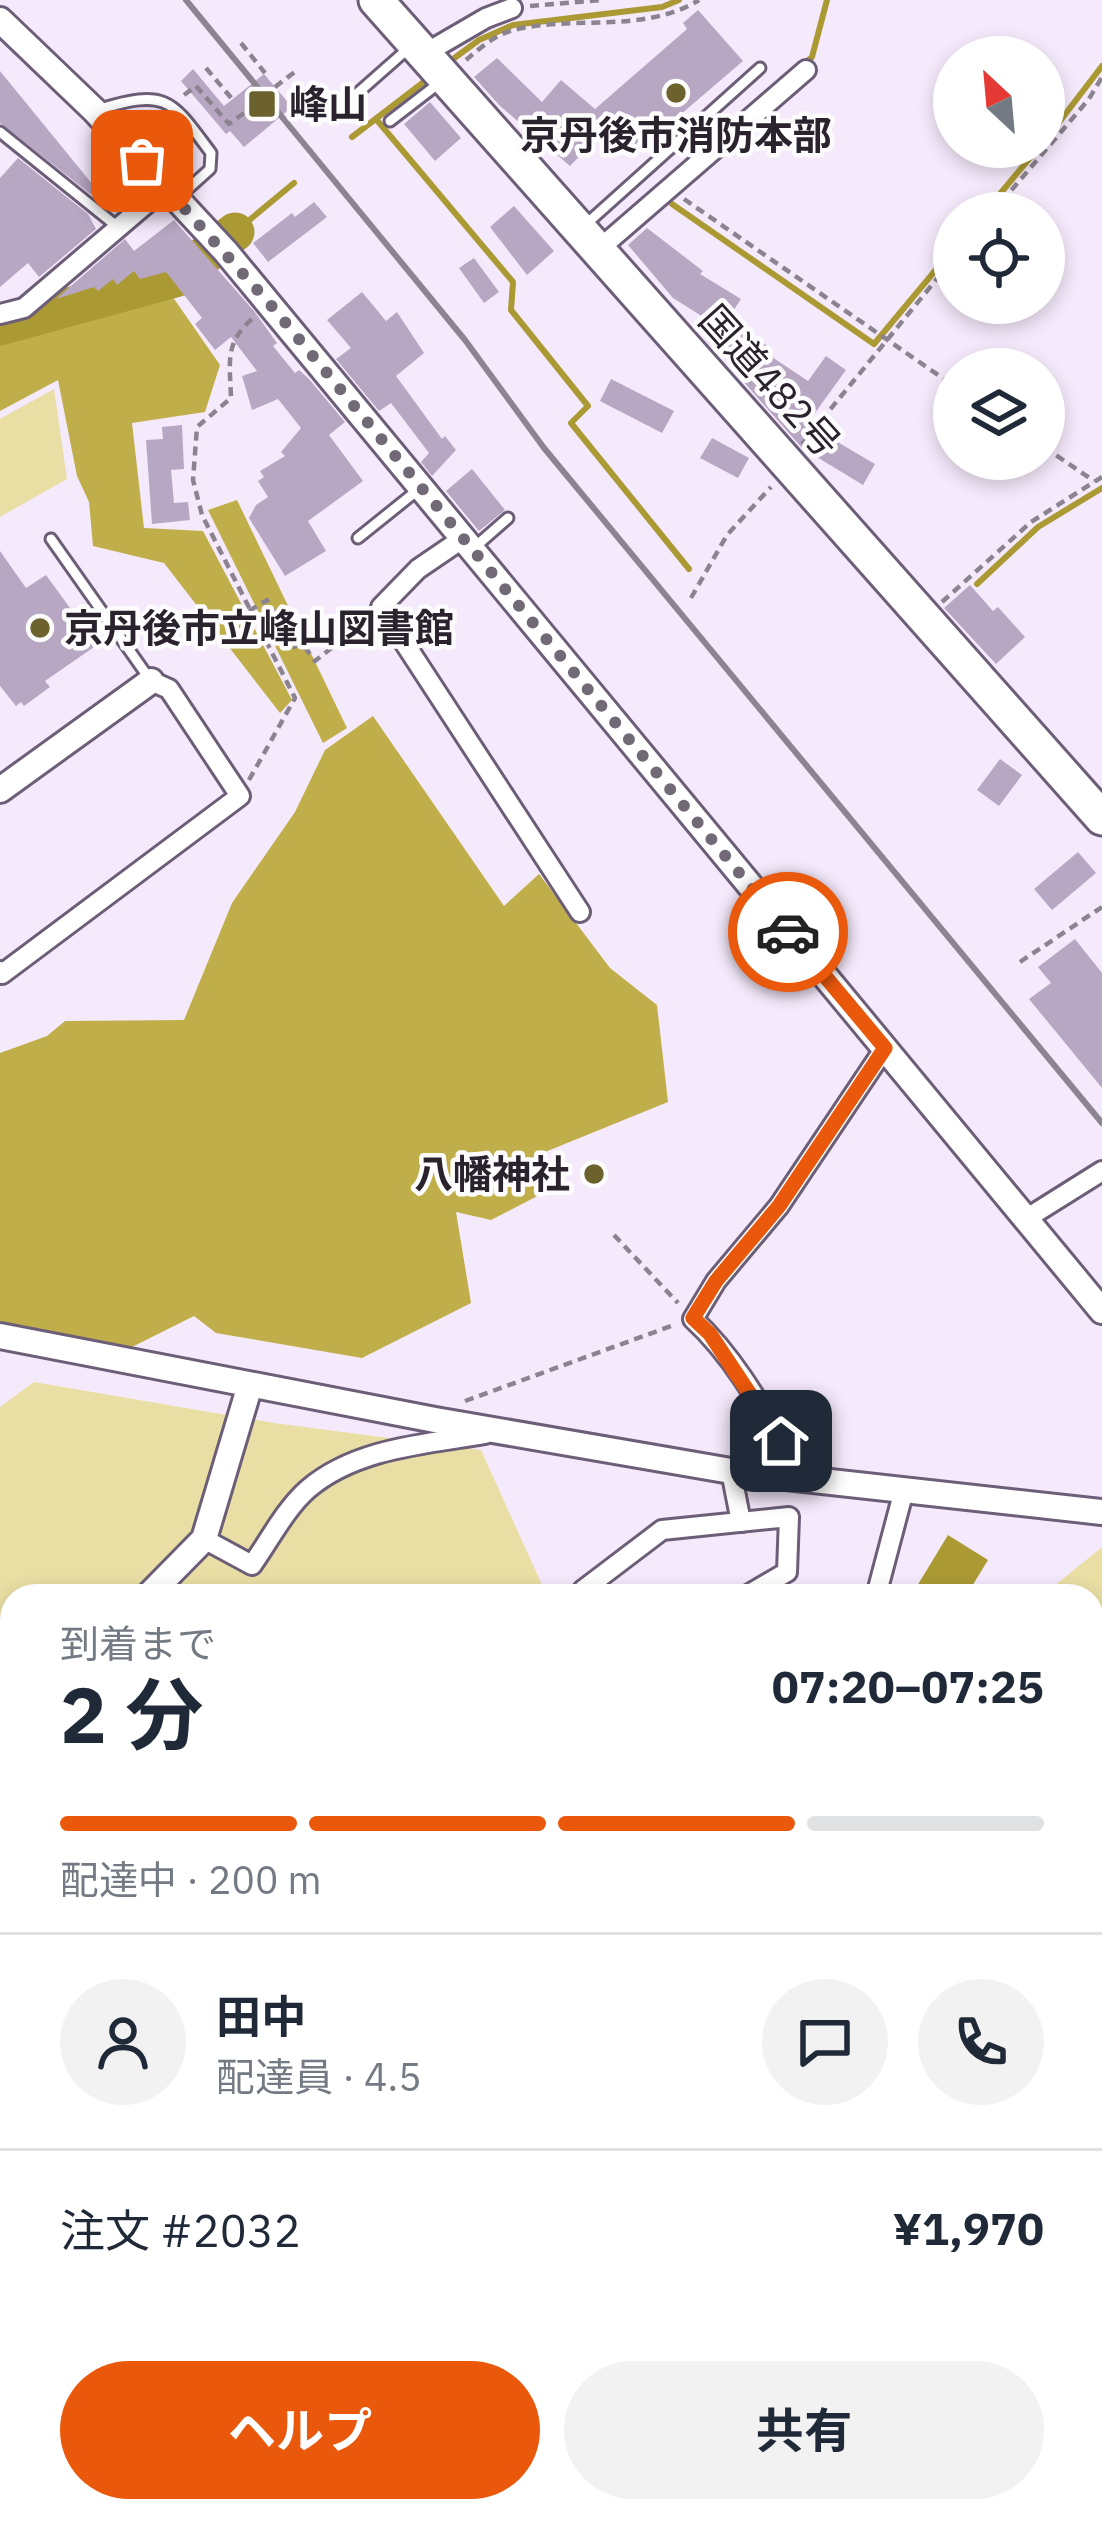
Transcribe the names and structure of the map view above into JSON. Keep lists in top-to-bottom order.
{
  "streets": {
    "highway": ["国道482号"]
  },
  "places": {
    "other": ["京丹後市消防本部", "京丹後市立峰山図書館", "八幡神社"],
    "transit": ["峰山"]
  },
  "north": "top left",
  "page": {
    "heading": ["2 分", "到着まで", "07:20–07:25"],
    "panel": [
      "田中",
      "配達員 · 4.5",
      "注文 #2032",
      "¥1,970"
    ],
    "bar": "配達中 · 200 m",
    "buttons": ["ヘルプ", "共有"]
  }
}
